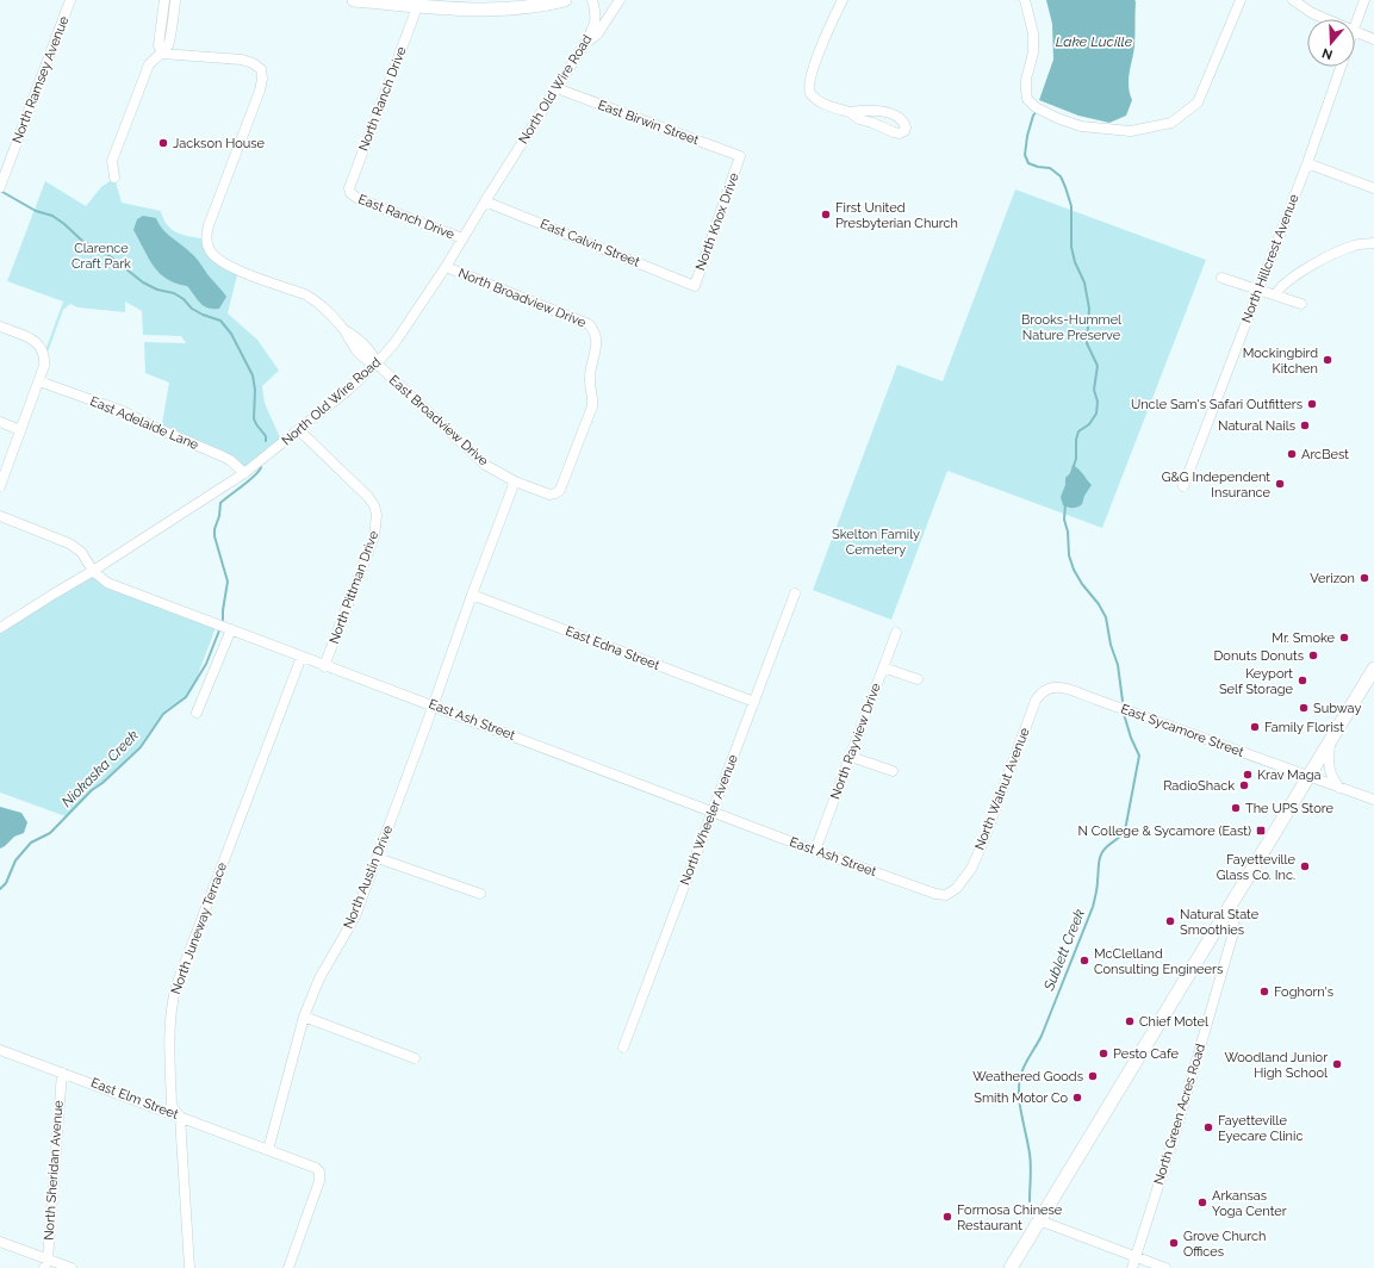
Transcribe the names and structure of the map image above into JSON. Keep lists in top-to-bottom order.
{
  "streets": {
    "street": [
      "North Ramsey Avenue",
      "North Old Wire Road",
      "North Ranch Drive",
      "East Birwin Street",
      "East Ranch Drive",
      "North Knox Drive",
      "East Calvin Street",
      "North Hillcrest Avenue",
      "North Broadview Drive",
      "East Broadview Drive",
      "East Adelaide Lane",
      "North Pittman Drive",
      "East Edna Street",
      "East Ash Street",
      "East Sycamore Street",
      "North Rayview Drive",
      "North Walnut Avenue",
      "North Wheeler Avenue",
      "North Austin Drive",
      "North Juneway Terrace",
      "East Elm Street",
      "North Green Acres Road",
      "North Sheridan Avenue"
    ]
  },
  "crossings": [
    ["North Old Wire Road", "East Birwin Street"],
    ["North Old Wire Road", "East Ranch Drive"],
    ["North Old Wire Road", "East Calvin Street"],
    ["North Old Wire Road", "North Broadview Drive"],
    ["North Old Wire Road", "East Broadview Drive"],
    ["North Old Wire Road", "East Adelaide Lane"],
    ["North Old Wire Road", "North Pittman Drive"],
    ["North Old Wire Road", "East Ash Street"],
    ["North Ranch Drive", "East Ranch Drive"],
    ["East Birwin Street", "North Knox Drive"],
    ["North Knox Drive", "East Calvin Street"],
    ["North Broadview Drive", "East Broadview Drive"],
    ["East Broadview Drive", "North Austin Drive"],
    ["North Pittman Drive", "East Ash Street"],
    ["East Edna Street", "North Wheeler Avenue"],
    ["East Edna Street", "North Austin Drive"],
    ["East Ash Street", "North Rayview Drive"],
    ["East Ash Street", "North Walnut Avenue"],
    ["East Ash Street", "North Wheeler Avenue"],
    ["East Ash Street", "North Austin Drive"],
    ["East Ash Street", "North Juneway Terrace"],
    ["East Sycamore Street", "North Walnut Avenue"],
    ["North Austin Drive", "East Elm Street"],
    ["North Juneway Terrace", "East Elm Street"],
    ["East Elm Street", "North Sheridan Avenue"]
  ],
  "water": ["Lake Lucille", "Niokaska Creek", "Sublett Creek"],
  "parks": ["Clarence Craft Park", "Brooks-Hummel Nature Preserve", "Skelton Family Cemetery"],
  "places": {
    "other": [
      "Jackson House",
      "First United Presbyterian Church",
      "Mockingbird Kitchen",
      "Uncle Sam's Safari Outfitters",
      "Natural Nails",
      "ArcBest",
      "G&G Independent Insurance",
      "Verizon",
      "Mr. Smoke",
      "Donuts Donuts",
      "Keyport Self Storage",
      "Subway",
      "Family Florist",
      "Krav Maga",
      "RadioShack",
      "The UPS Store",
      "Fayetteville Glass Co. Inc.",
      "Natural State Smoothies",
      "McClelland Consulting Engineers",
      "Foghorn's",
      "Chief Motel",
      "Pesto Cafe",
      "Woodland Junior High School",
      "Weathered Goods",
      "Smith Motor Co",
      "Fayetteville Eyecare Clinic",
      "Arkansas Yoga Center",
      "Formosa Chinese Restaurant",
      "Grove Church Offices"
    ],
    "transit": ["N College & Sycamore (East)"]
  },
  "north": "bottom"
}
